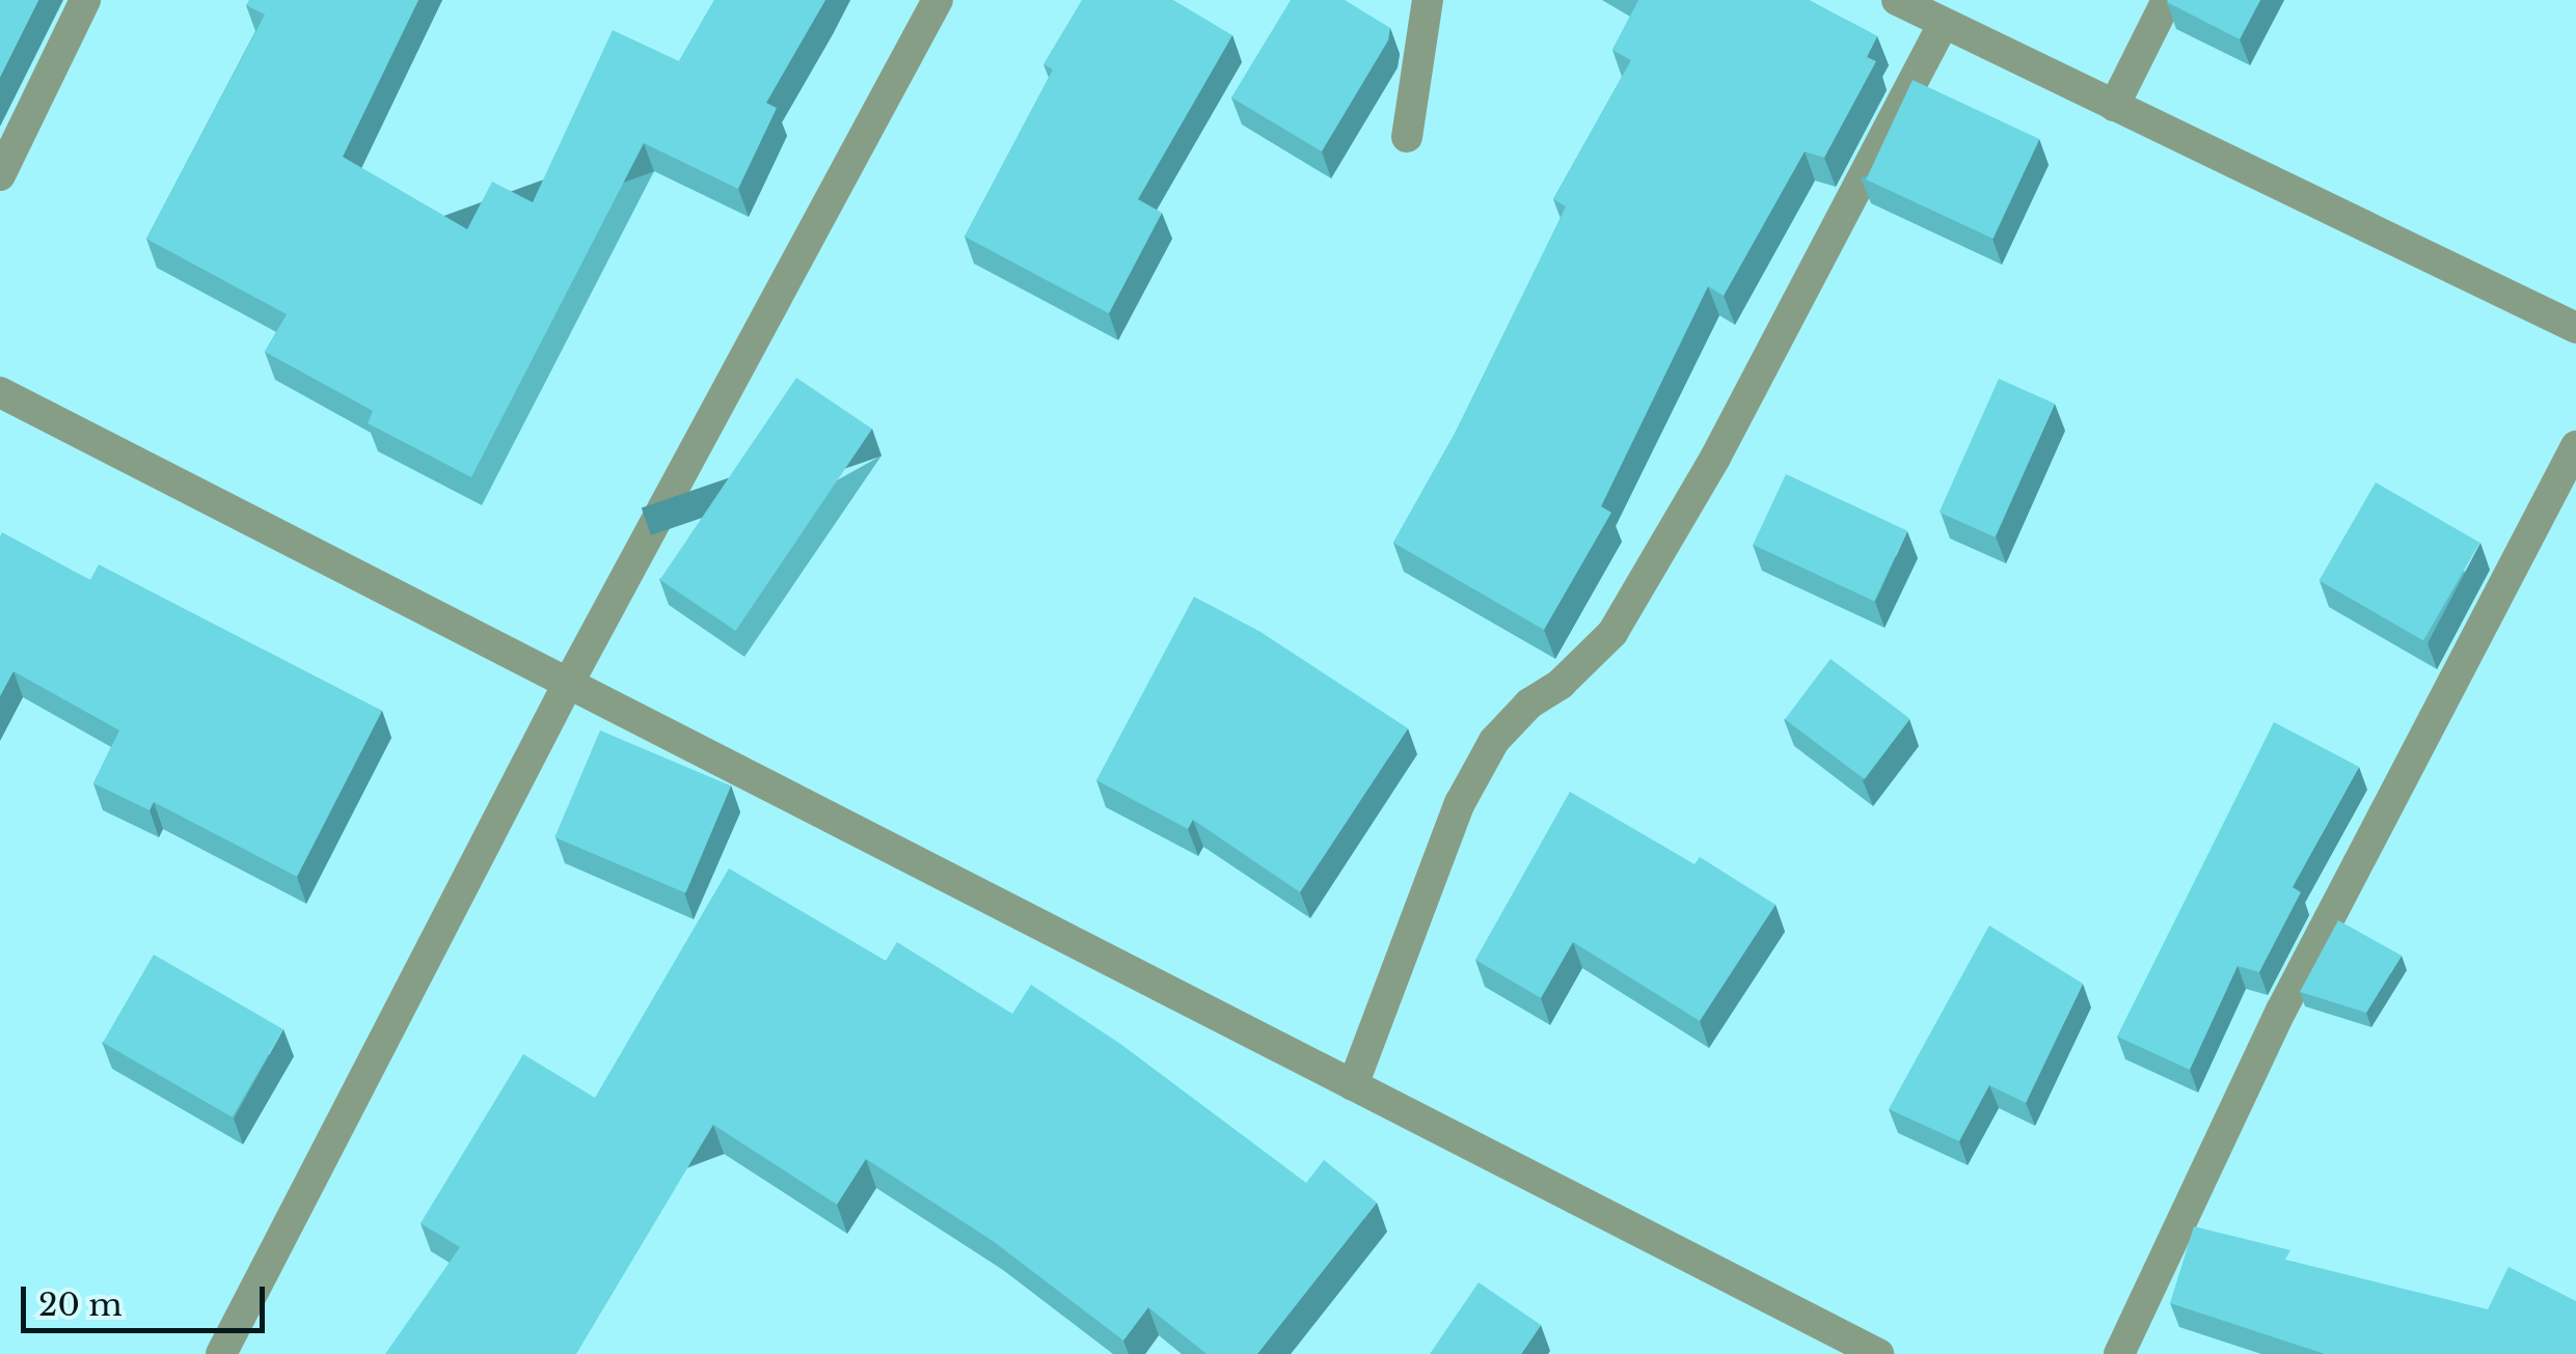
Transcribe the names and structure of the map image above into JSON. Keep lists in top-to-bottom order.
{
  "scale_bar": "20 m"
}
